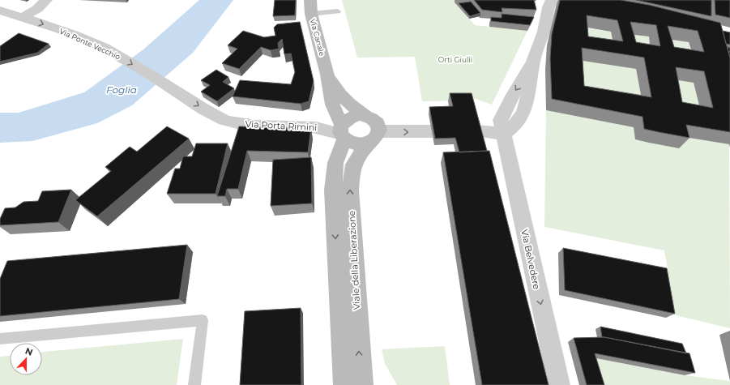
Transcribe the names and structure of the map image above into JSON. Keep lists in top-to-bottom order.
{
  "streets": {
    "street": [
      "Via Canale",
      "Via Ponte Vecchio",
      "Via Porta Rimini",
      "Via Belvedere",
      "Viale della Liberazione"
    ]
  },
  "crossings": [
    ["Via Canale", "Via Porta Rimini"],
    ["Via Canale", "Viale della Liberazione"],
    ["Via Ponte Vecchio", "Via Porta Rimini"],
    ["Via Porta Rimini", "Viale della Liberazione"]
  ],
  "one_way": ["Via Ponte Vecchio", "Via Porta Rimini", "Via Belvedere"],
  "water": ["Foglia"],
  "parks": ["Orti Giulii"],
  "north": "top"
}
